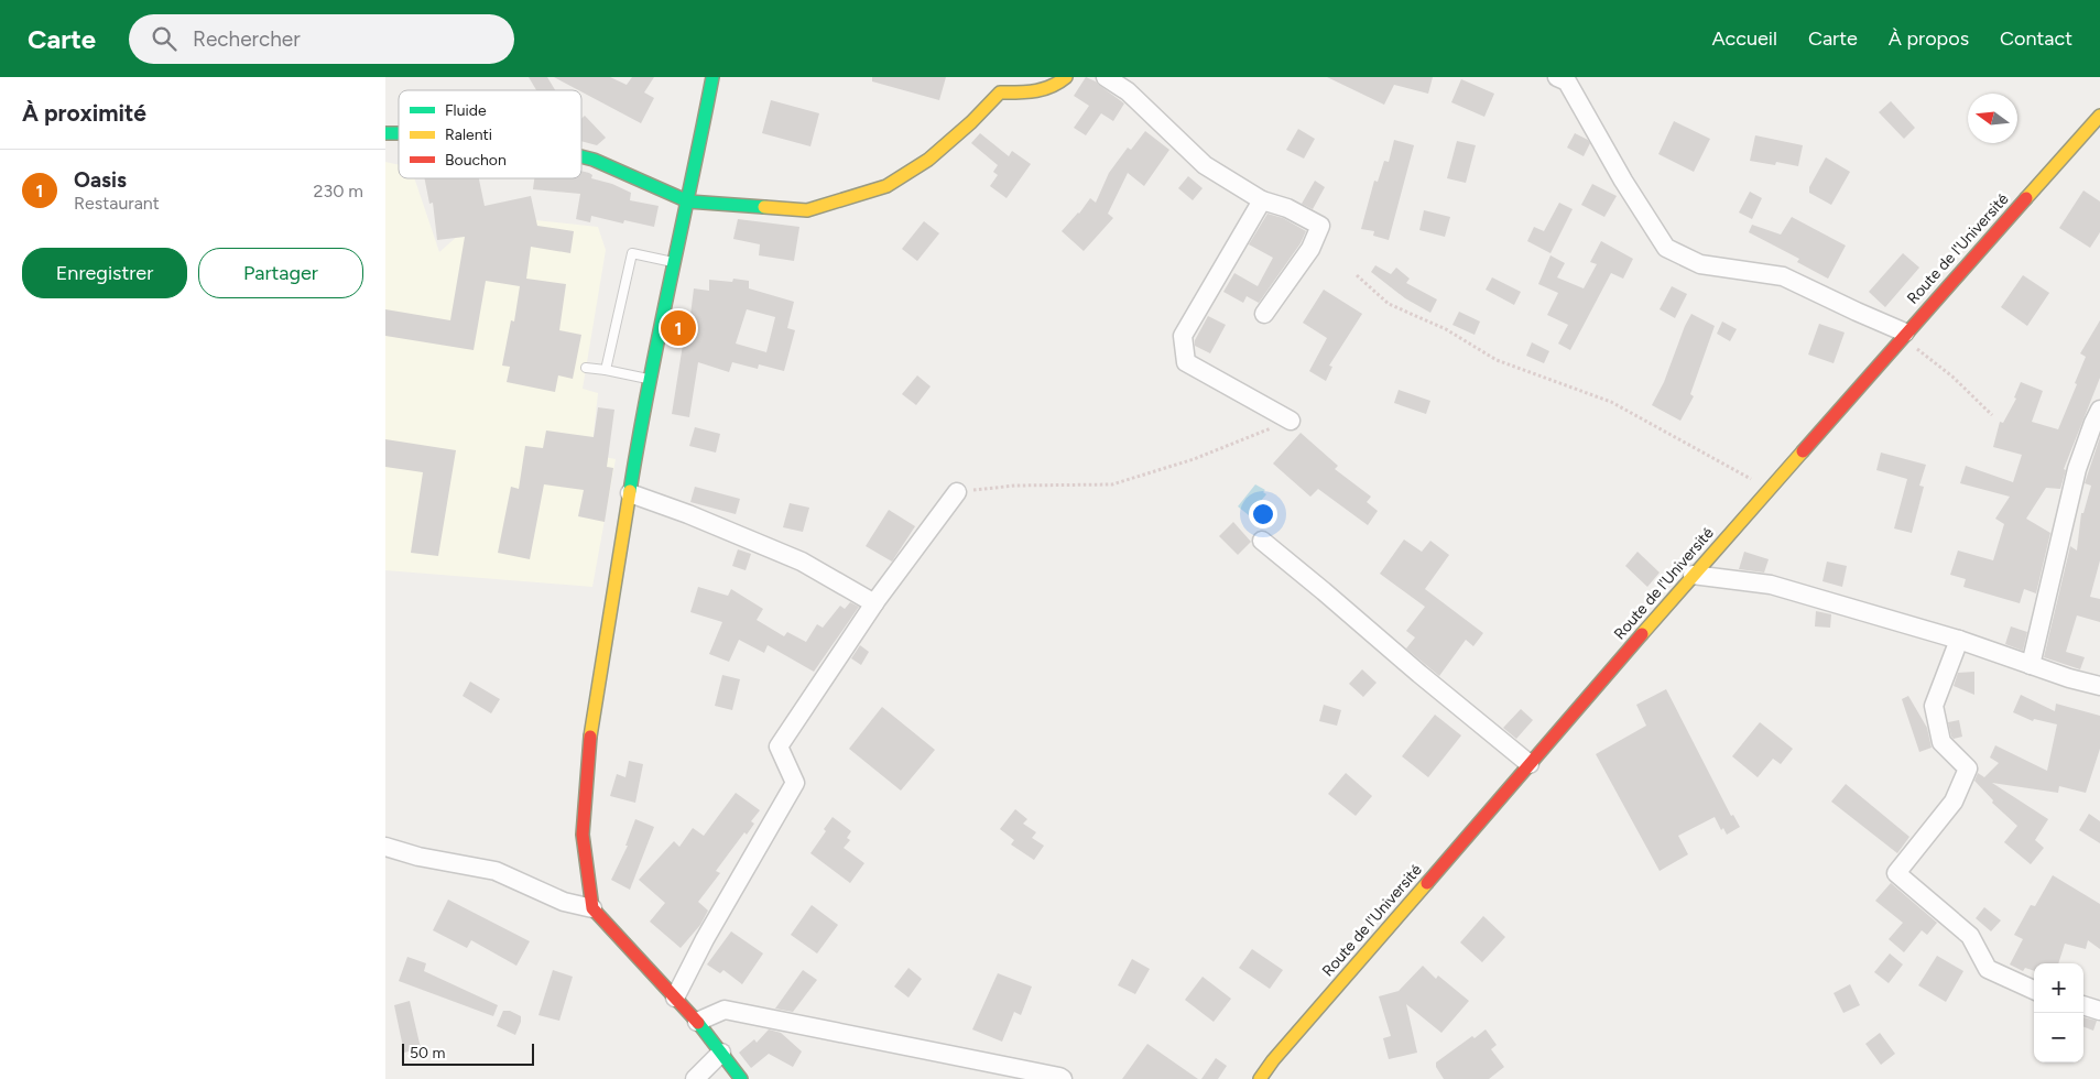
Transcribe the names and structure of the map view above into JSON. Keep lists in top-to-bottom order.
{
  "streets": {
    "street": ["Route de l'Université"]
  },
  "legend": ["Fluide", "Ralenti", "Bouchon"],
  "scale_bar": "50 m",
  "north": "left",
  "page": {
    "header": "Carte",
    "search": "Rechercher",
    "nav": [
      "Accueil",
      "Carte",
      "À propos",
      "Contact"
    ],
    "heading": "À proximité",
    "list": [
      {
        "mark": "1",
        "name": "Oasis",
        "note": "Restaurant",
        "value": "230 m"
      }
    ],
    "buttons": ["Enregistrer", "Partager"],
    "pins": "1",
    "map_buttons": ["+", "−"],
    "scale": "50 m"
  }
}
